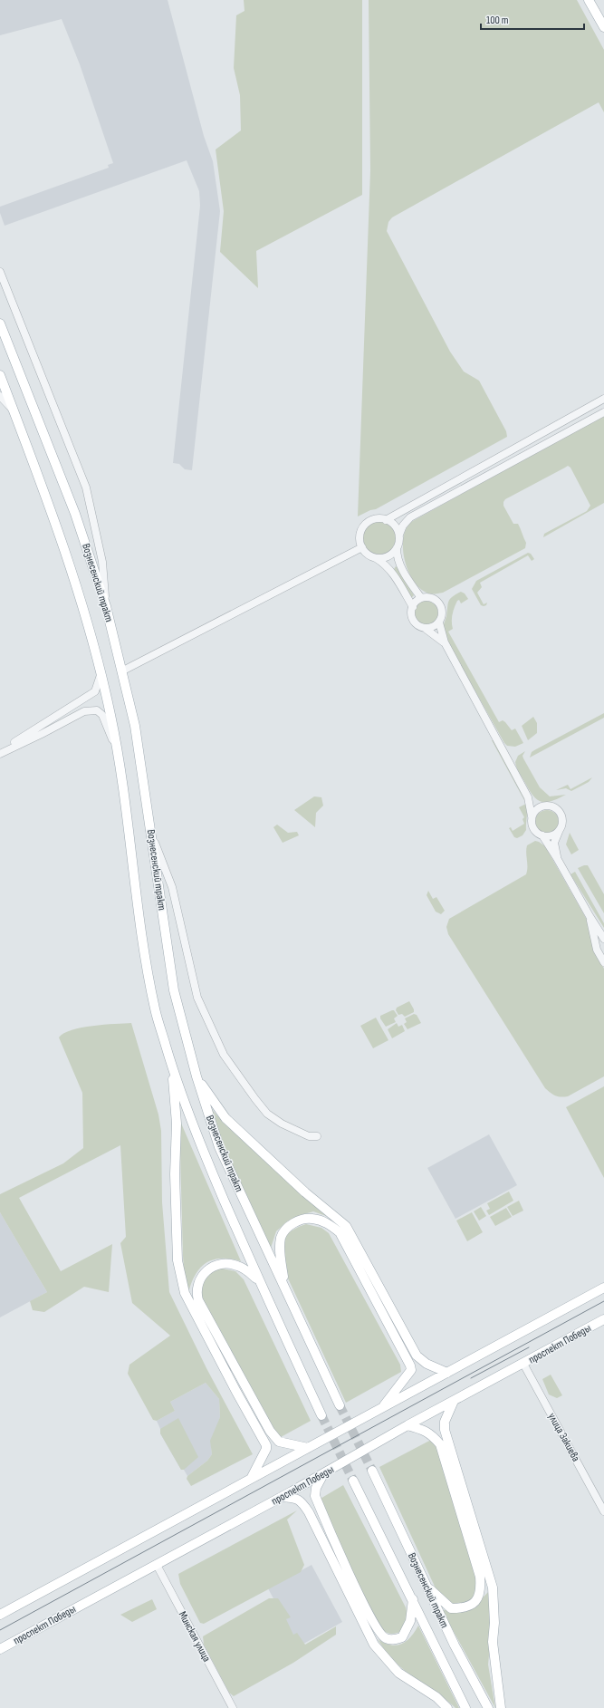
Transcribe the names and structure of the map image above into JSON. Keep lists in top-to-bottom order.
{
  "streets": {
    "main road": ["Вознесенский тракт", "проспект Победы"],
    "street": ["улица Закиева", "Минская улица"]
  },
  "crossings": [
    ["проспект Победы", "улица Закиева"],
    ["проспект Победы", "Минская улица"]
  ],
  "scale_bar": "100 m"
}
